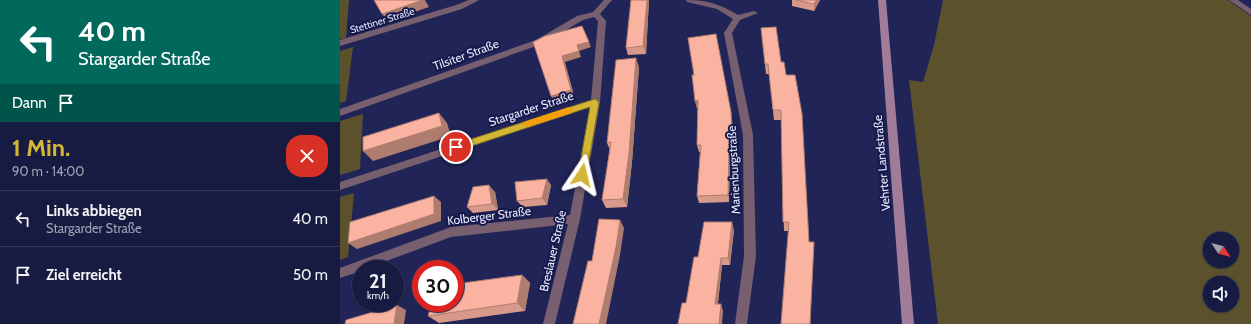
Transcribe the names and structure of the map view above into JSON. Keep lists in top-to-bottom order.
{
  "streets": {
    "main road": ["Vehrter Landstraße"],
    "street": [
      "Stettiner Straße",
      "Tilsiter Straße",
      "Stargarder Straße",
      "Marienburgstraße",
      "Kolberger Straße",
      "Breslauer Straße"
    ]
  },
  "crossings": [
    ["Tilsiter Straße", "Breslauer Straße"],
    ["Stargarder Straße", "Breslauer Straße"],
    ["Kolberger Straße", "Breslauer Straße"]
  ],
  "north": "bottom right",
  "page": {
    "turn": ["40 m", "Stargarder Straße"],
    "then": "Dann",
    "heading": ["1 Min.", "90 m · 14:00"],
    "list": [
      {
        "name": "Links abbiegen",
        "note": "Stargarder Straße",
        "value": "40 m"
      },
      {
        "name": "Ziel erreicht",
        "value": "50 m"
      }
    ],
    "speed": "21 km/h",
    "limit": "30"
  }
}
